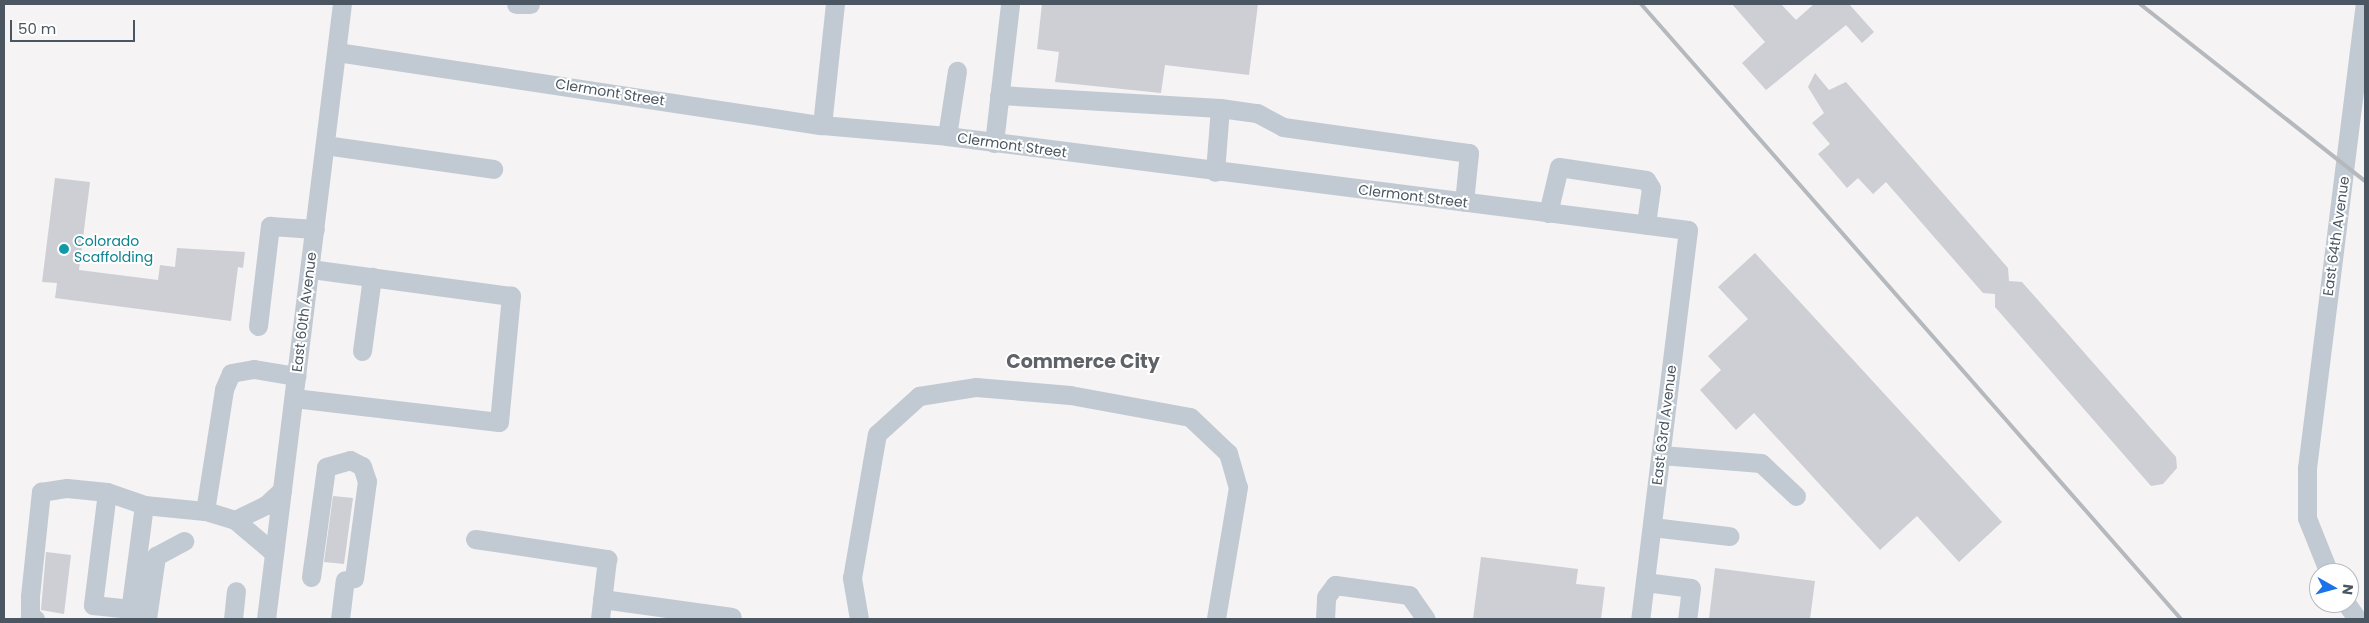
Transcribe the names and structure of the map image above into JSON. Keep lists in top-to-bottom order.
{
  "streets": {
    "street": [
      "Clermont Street",
      "East 64th Avenue",
      "East 60th Avenue",
      "East 63rd Avenue"
    ]
  },
  "crossings": [
    ["Clermont Street", "East 60th Avenue"],
    ["Clermont Street", "East 63rd Avenue"]
  ],
  "districts": ["Commerce City"],
  "places": ["Colorado Scaffolding"],
  "scale_bar": "50 m",
  "north": "right"
}
